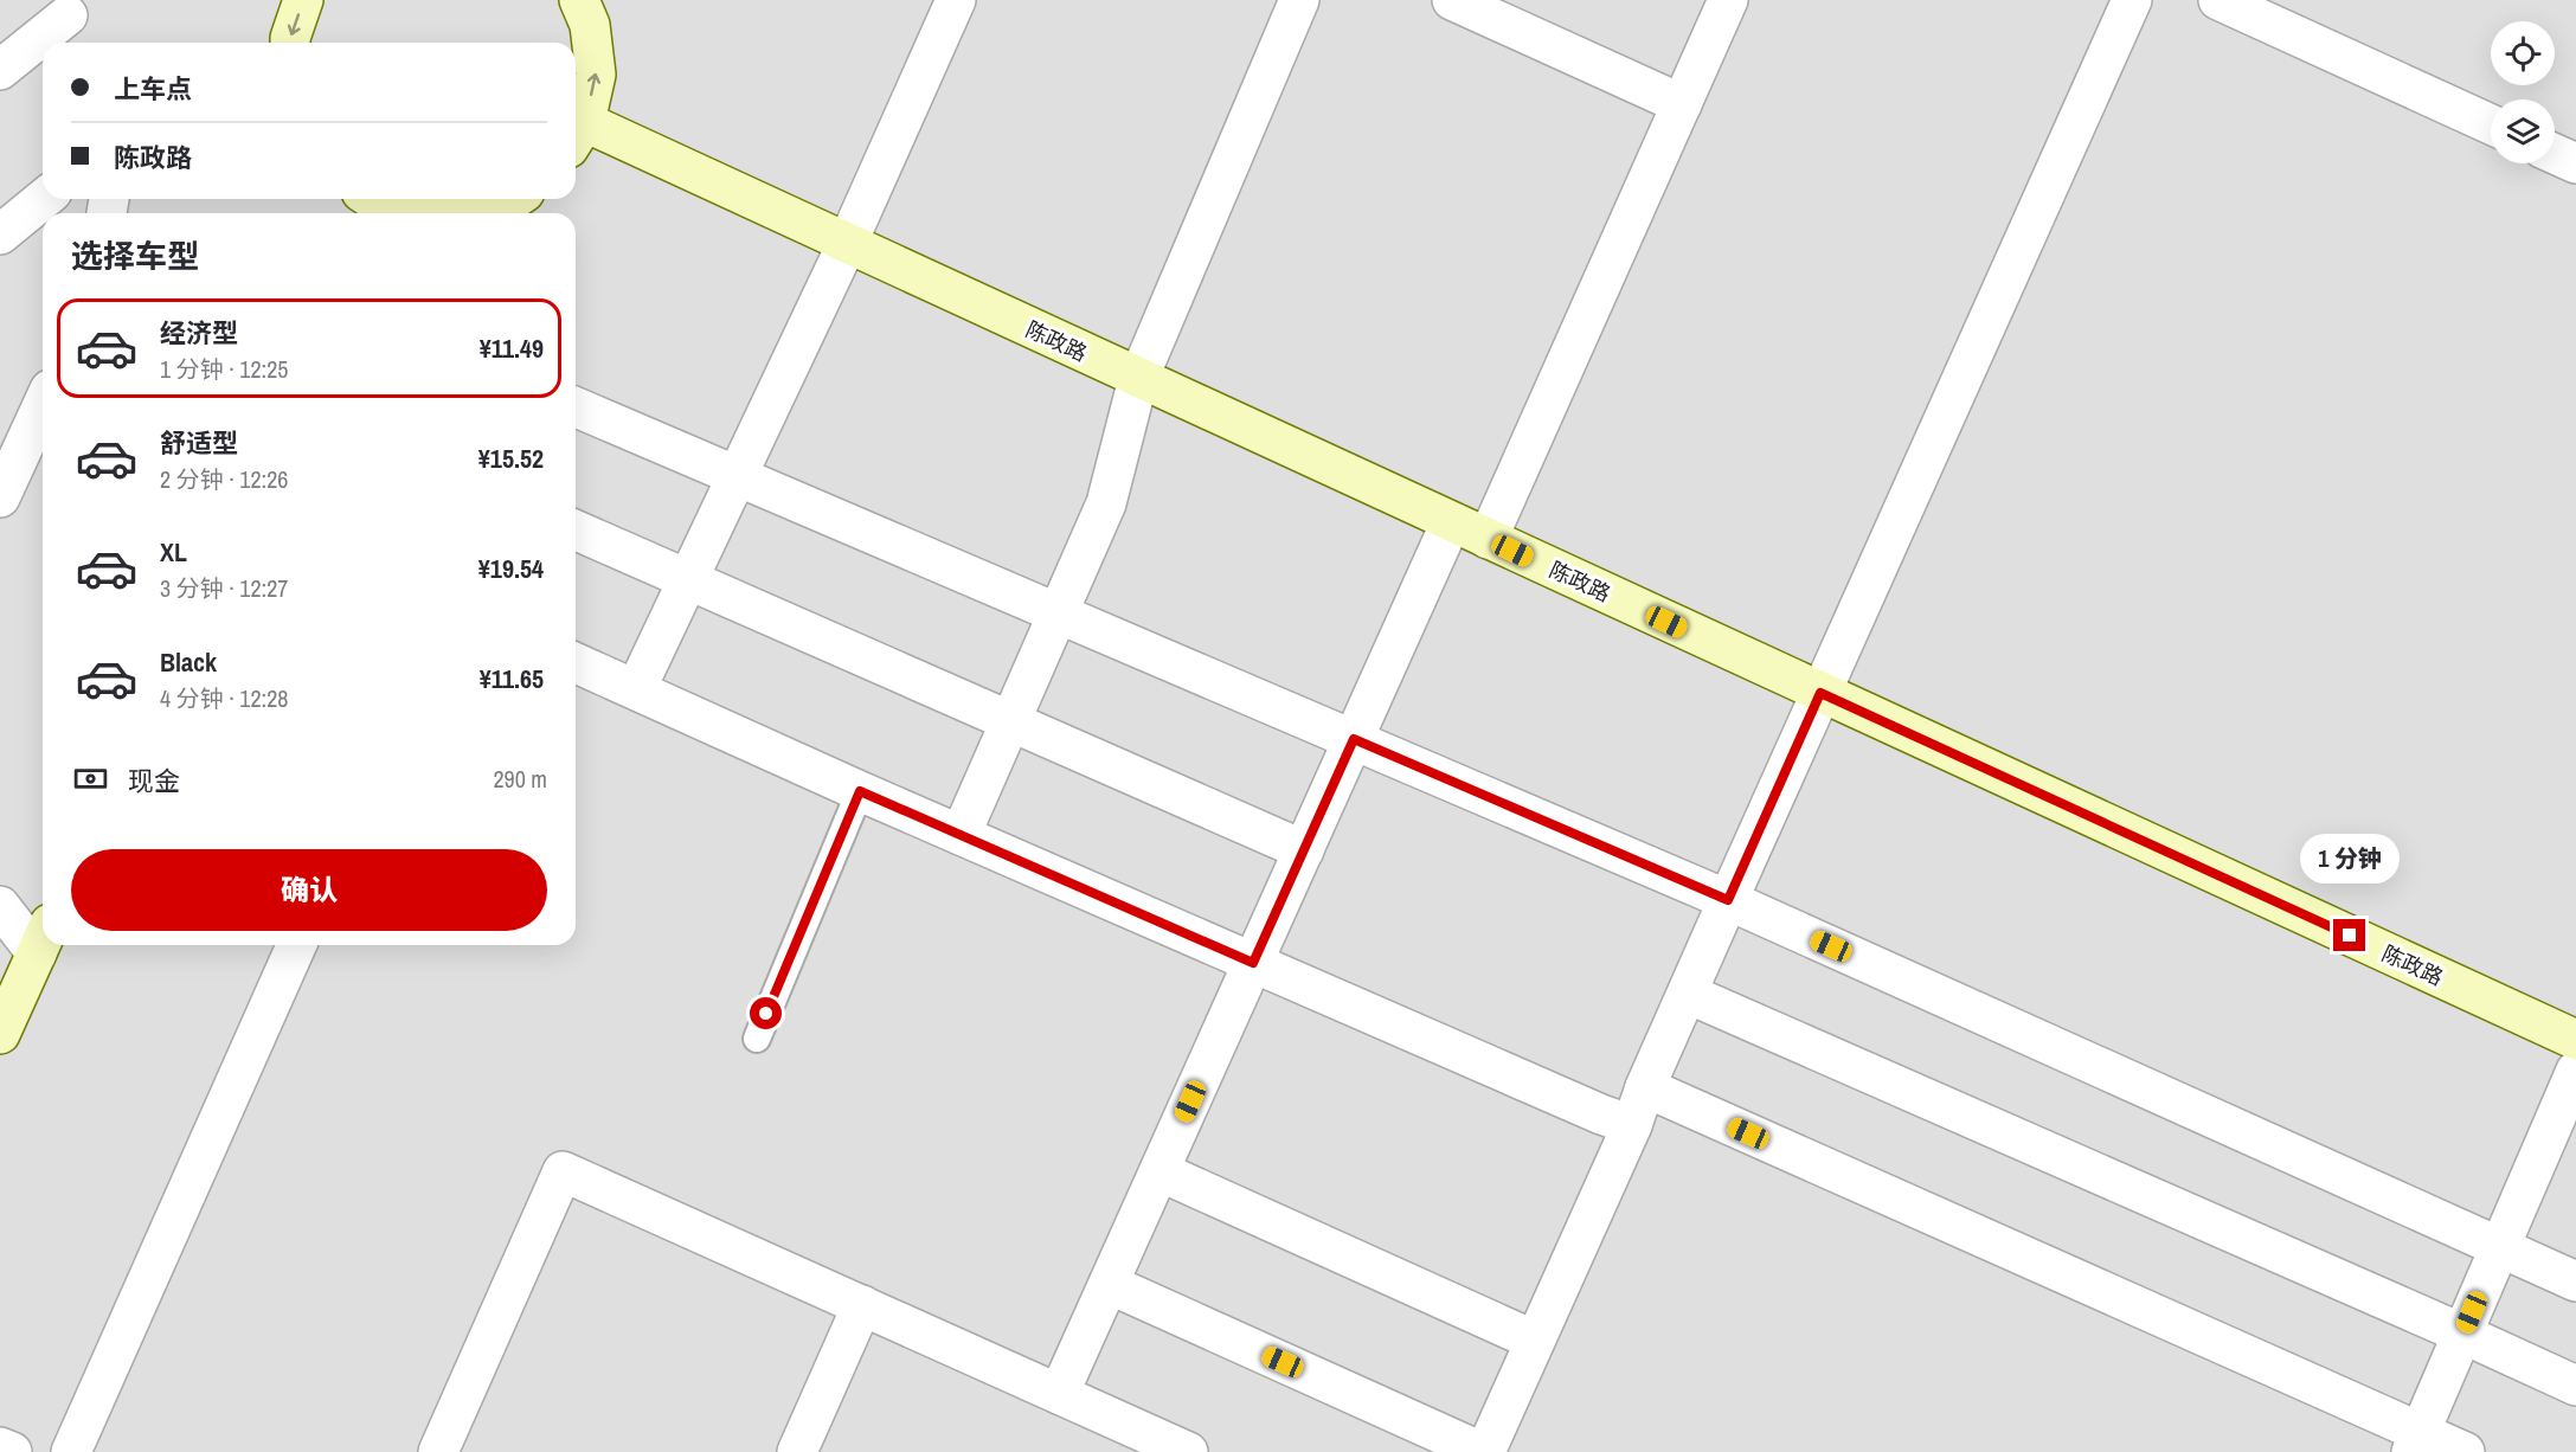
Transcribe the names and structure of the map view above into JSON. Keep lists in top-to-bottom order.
{
  "streets": {
    "street": ["陈政路"]
  },
  "page": {
    "banner": ["上车点", "陈政路"],
    "heading": "选择车型",
    "list": [
      {
        "name": "经济型",
        "note": "1 分钟 · 12:25",
        "value": "¥11.49"
      },
      {
        "name": "舒适型",
        "note": "2 分钟 · 12:26",
        "value": "¥15.52"
      },
      {
        "name": "XL",
        "note": "3 分钟 · 12:27",
        "value": "¥19.54"
      },
      {
        "name": "Black",
        "note": "4 分钟 · 12:28",
        "value": "¥11.65"
      }
    ],
    "pay": ["现金", "290 m"],
    "bubble": "1 分钟",
    "buttons": "确认"
  }
}
